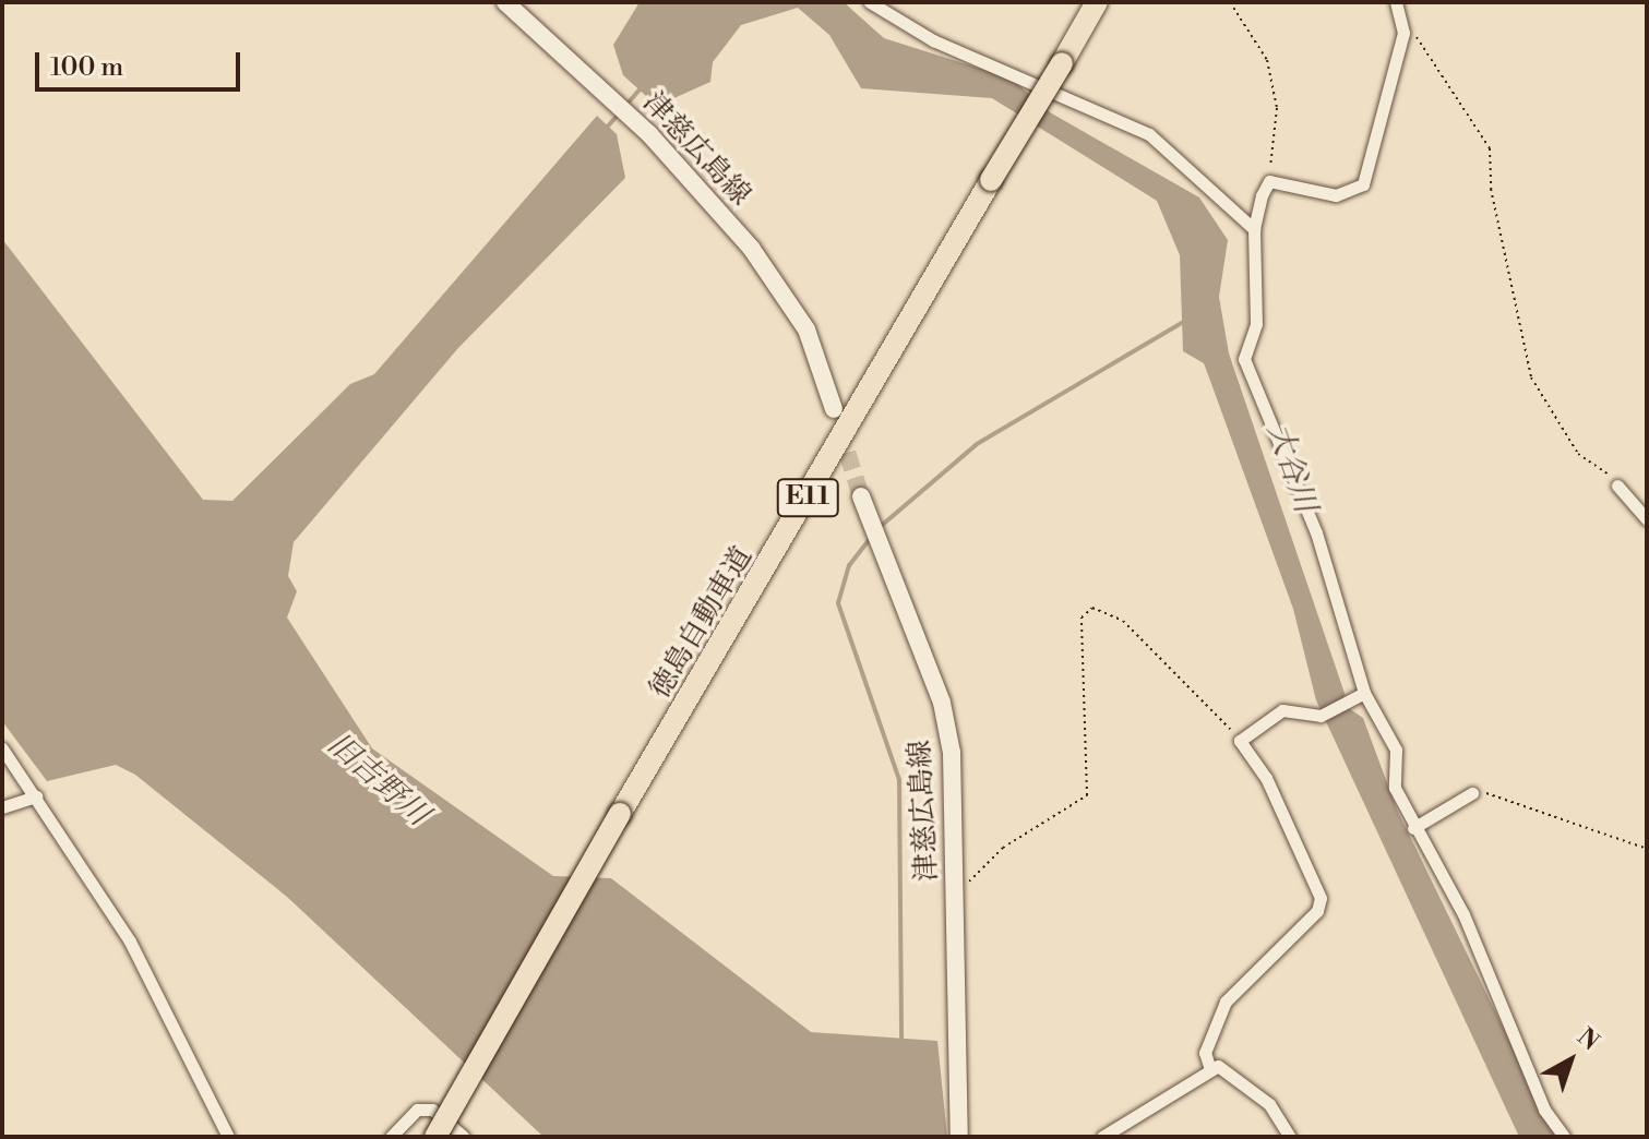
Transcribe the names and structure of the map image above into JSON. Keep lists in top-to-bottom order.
{
  "streets": {
    "highway": ["E11", "徳島自動車道"],
    "main road": ["津慈広島線"]
  },
  "water": ["大谷川", "旧吉野川"],
  "scale_bar": "100 m",
  "north": "top right"
}
